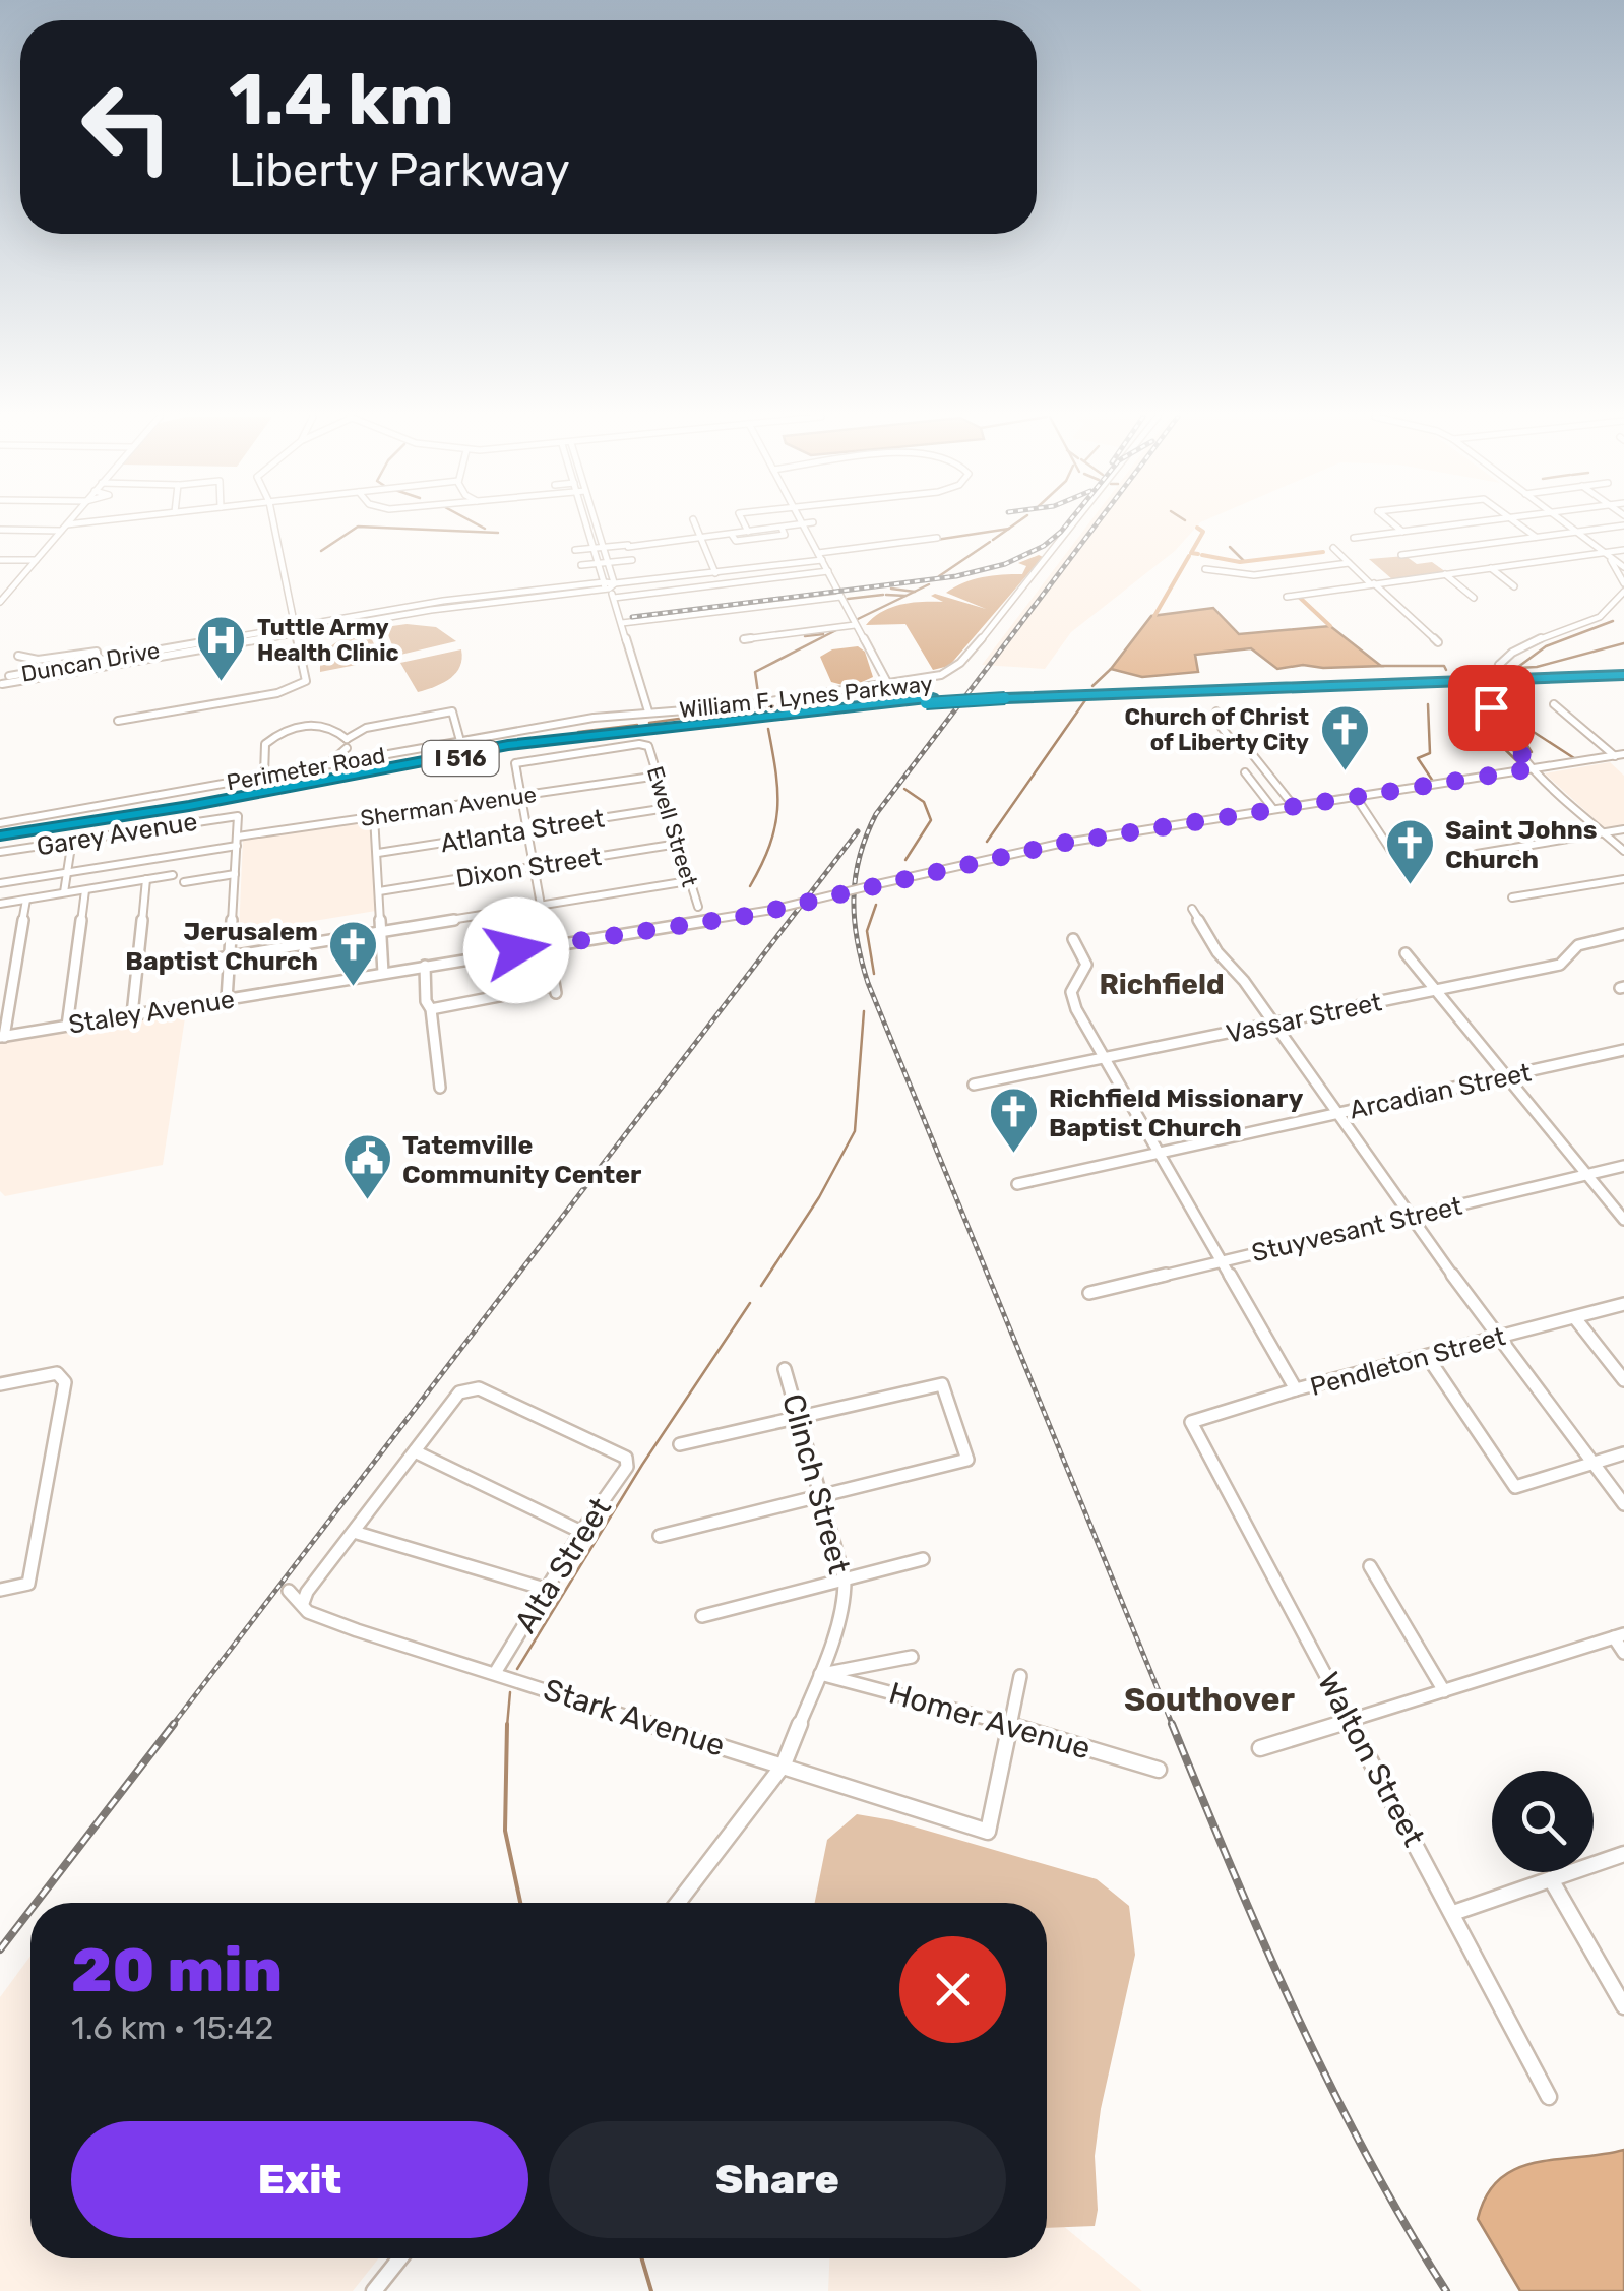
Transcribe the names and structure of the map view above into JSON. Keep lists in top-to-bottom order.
{
  "streets": {
    "highway": ["William F. Lynes Parkway", "I 516"],
    "street": [
      "Duncan Drive",
      "Perimeter Road",
      "Sherman Avenue",
      "Ewell Street",
      "Atlanta Street",
      "Garey Avenue",
      "Dixon Street",
      "Staley Avenue",
      "Vassar Street",
      "Arcadian Street",
      "Stuyvesant Street",
      "Pendleton Street",
      "Clinch Street",
      "Alta Street",
      "Stark Avenue",
      "Homer Avenue",
      "Walton Street"
    ]
  },
  "crossings": [
    ["Sherman Avenue", "Ewell Street"],
    ["Sherman Avenue", "Garey Avenue"],
    ["Ewell Street", "Atlanta Street"],
    ["Ewell Street", "Dixon Street"],
    ["Pendleton Street", "Walton Street"],
    ["Clinch Street", "Stark Avenue"],
    ["Clinch Street", "Homer Avenue"],
    ["Alta Street", "Stark Avenue"]
  ],
  "districts": ["Richfield", "Southover"],
  "places": {
    "hospital": ["Tuttle Army Health Clinic"],
    "church": [
      "Church of Christ of Liberty City",
      "Saint Johns Church",
      "Jerusalem Baptist Church",
      "Richfield Missionary Baptist Church"
    ],
    "public building": ["Tatemville Community Center"]
  },
  "page": {
    "turn": ["1.4 km", "Liberty Parkway"],
    "heading": ["20 min", "1.6 km · 15:42"],
    "buttons": ["Exit", "Share"]
  }
}
